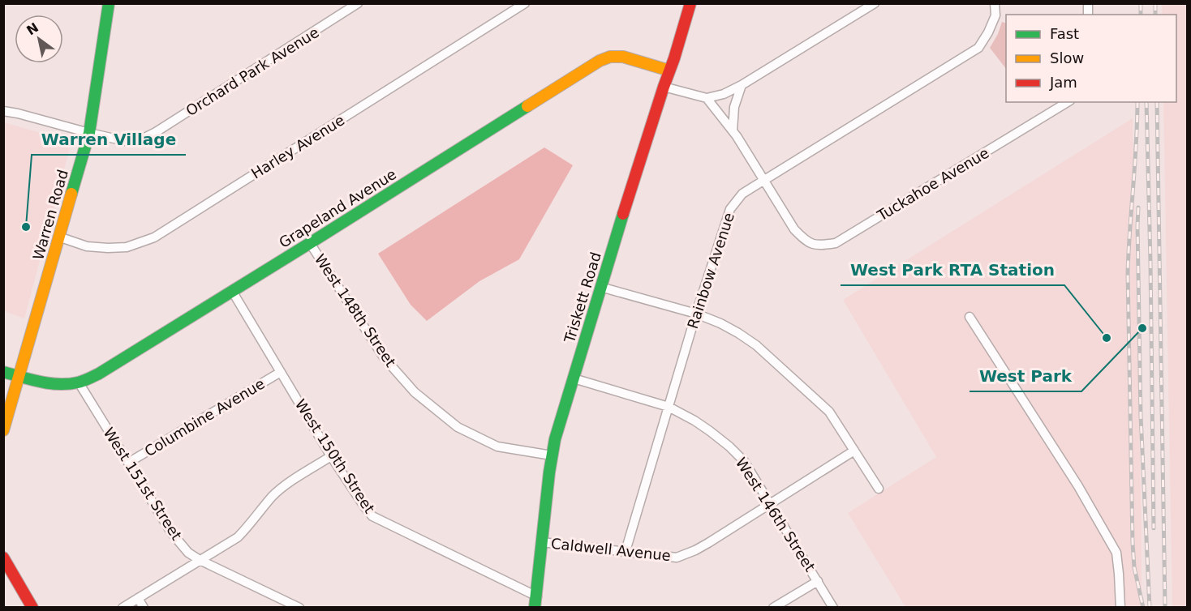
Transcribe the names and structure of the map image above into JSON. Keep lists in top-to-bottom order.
{
  "streets": {
    "main road": ["Grapeland Avenue", "Warren Road", "Triskett Road"],
    "street": [
      "Orchard Park Avenue",
      "Harley Avenue",
      "Tuckahoe Avenue",
      "Rainbow Avenue",
      "West 148th Street",
      "Columbine Avenue",
      "West 150th Street",
      "West 151st Street",
      "West 146th Street",
      "Caldwell Avenue"
    ]
  },
  "crossings": [
    ["Orchard Park Avenue", "Warren Road"],
    ["Harley Avenue", "Warren Road"],
    ["Tuckahoe Avenue", "Rainbow Avenue"],
    ["Grapeland Avenue", "Warren Road"],
    ["Grapeland Avenue", "Triskett Road"],
    ["Grapeland Avenue", "West 148th Street"],
    ["Grapeland Avenue", "West 150th Street"],
    ["Grapeland Avenue", "West 151st Street"],
    ["Rainbow Avenue", "West 146th Street"],
    ["Rainbow Avenue", "Caldwell Avenue"],
    ["Triskett Road", "West 148th Street"],
    ["Triskett Road", "West 150th Street"],
    ["Triskett Road", "West 146th Street"],
    ["Triskett Road", "Caldwell Avenue"],
    ["Columbine Avenue", "West 150th Street"],
    ["Columbine Avenue", "West 151st Street"],
    ["West 146th Street", "Caldwell Avenue"]
  ],
  "places": ["Warren Village", "West Park", "West Park RTA Station"],
  "legend": ["Fast", "Slow", "Jam"],
  "north": "top left"
}
